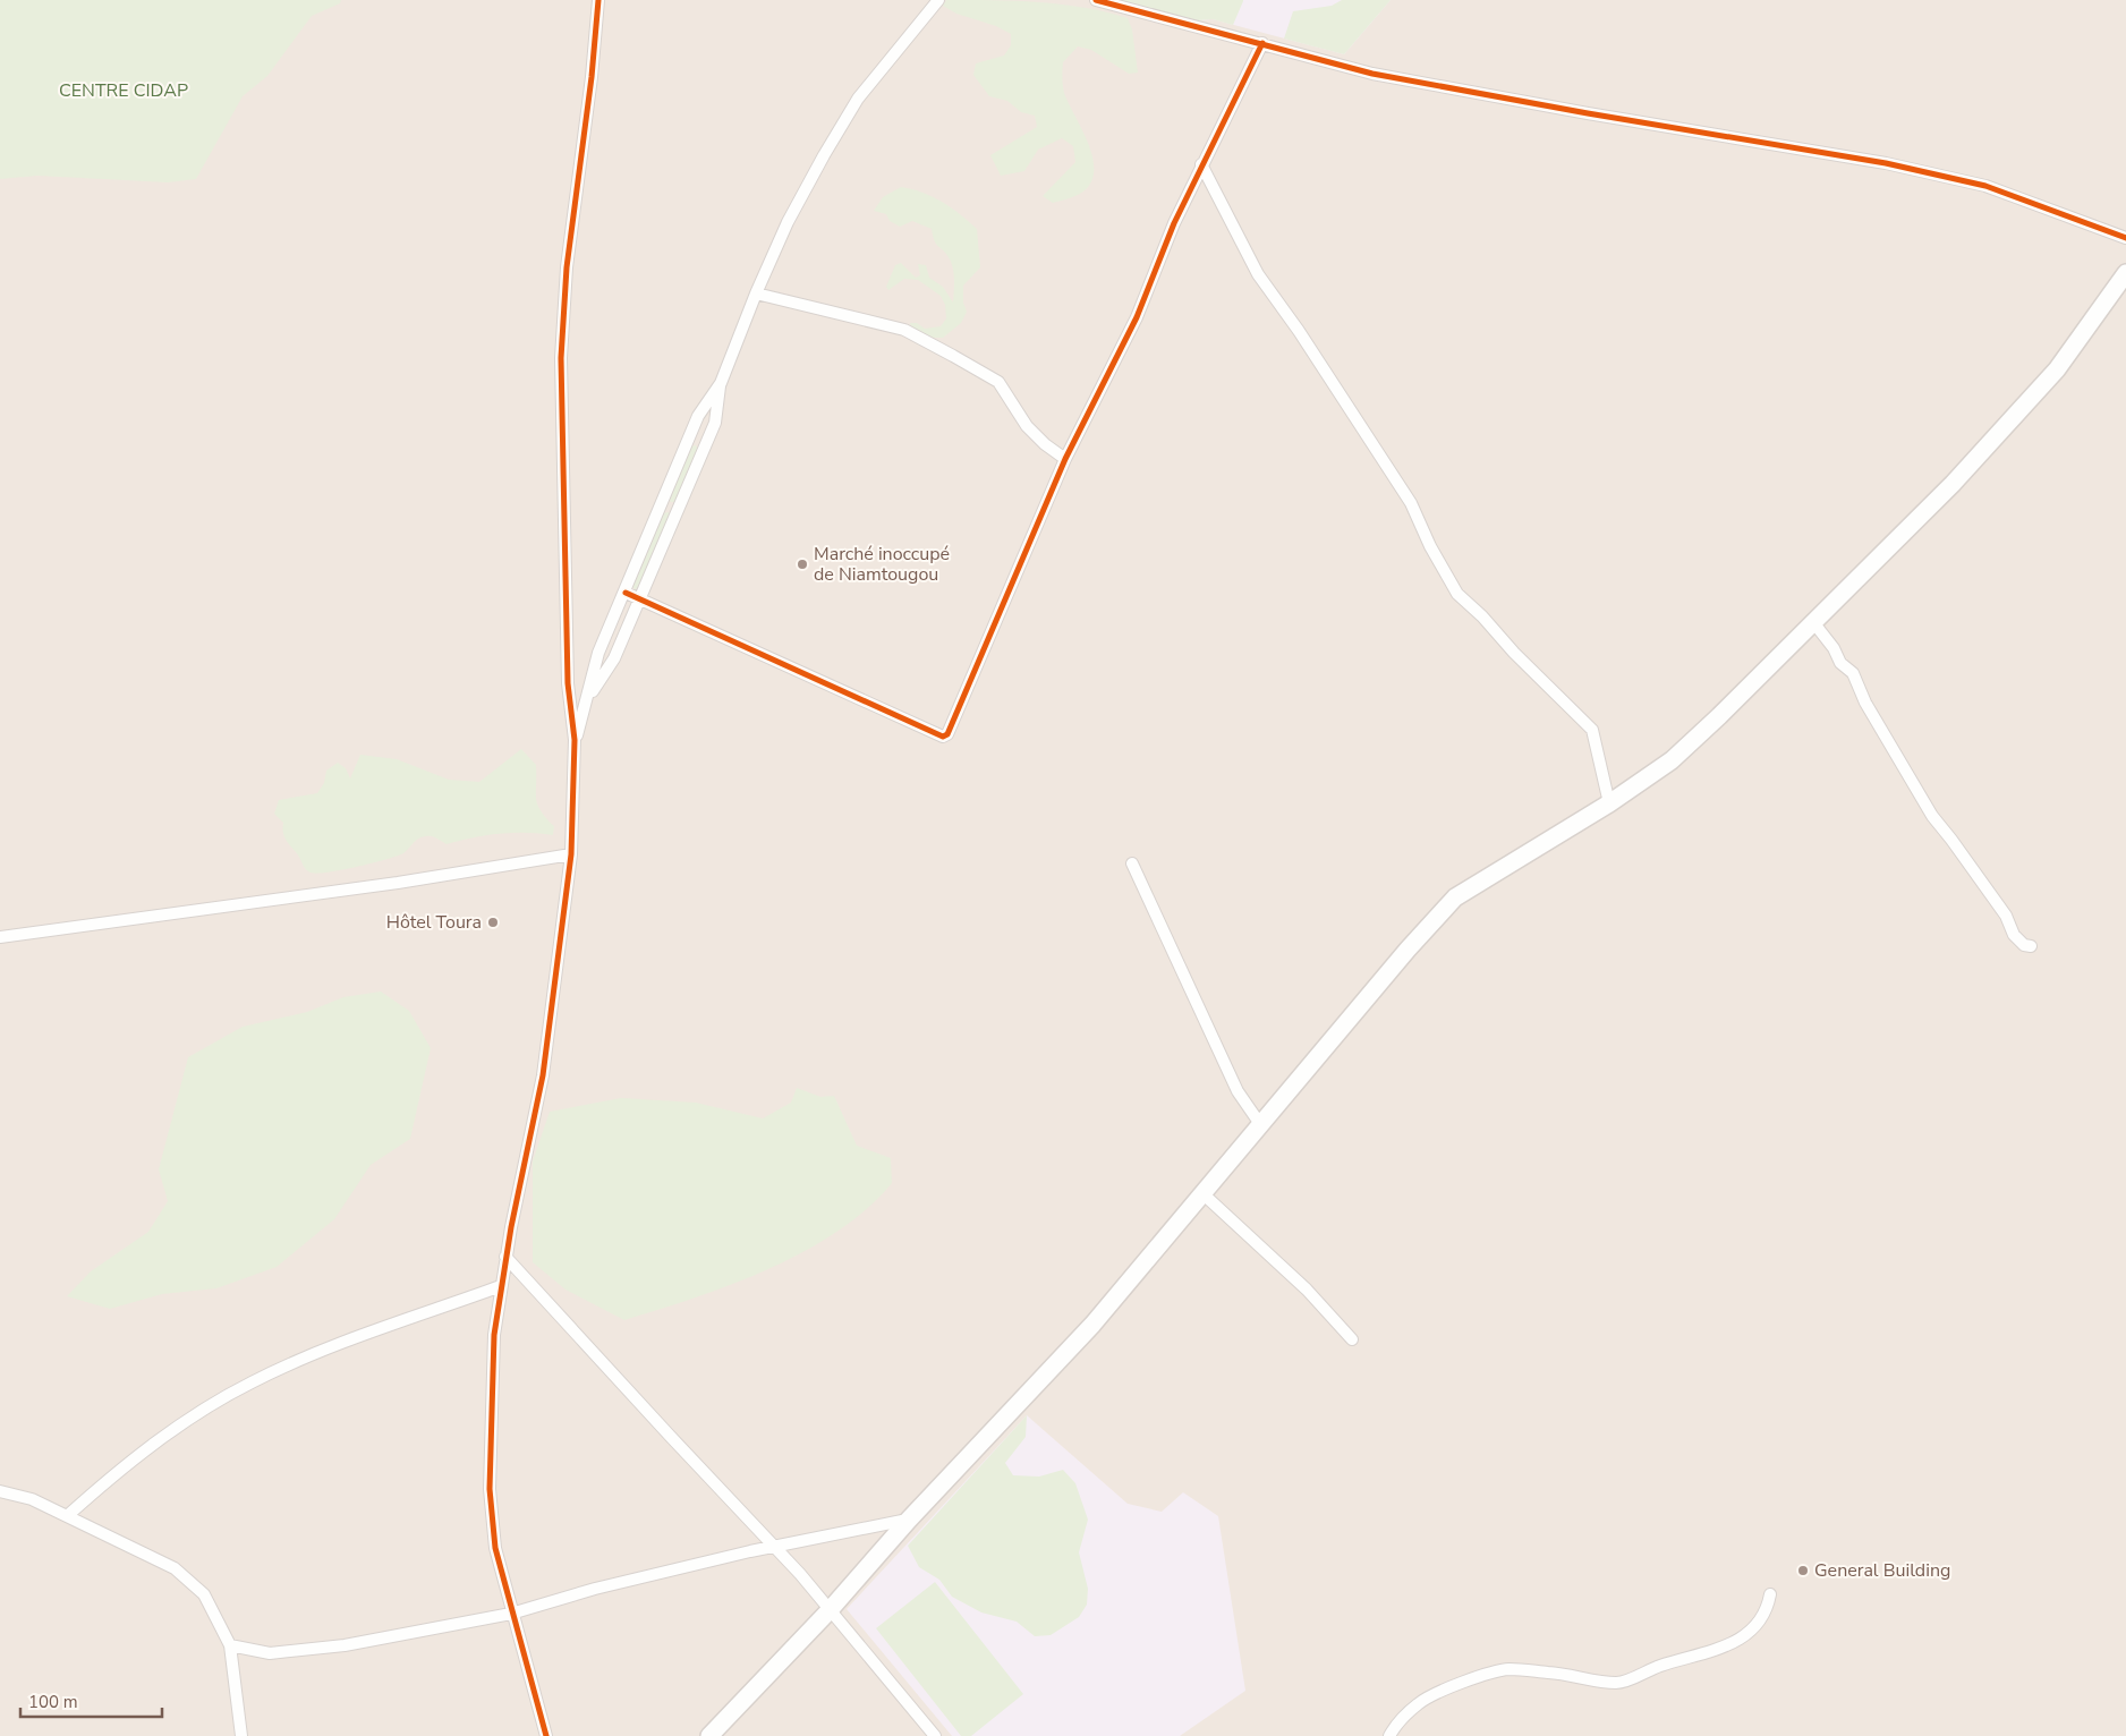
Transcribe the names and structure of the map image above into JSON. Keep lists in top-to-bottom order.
{
  "parks": ["CENTRE CIDAP"],
  "places": ["Marché inoccupé de Niamtougou", "Hôtel Toura", "General Building"],
  "scale_bar": "100 m"
}
